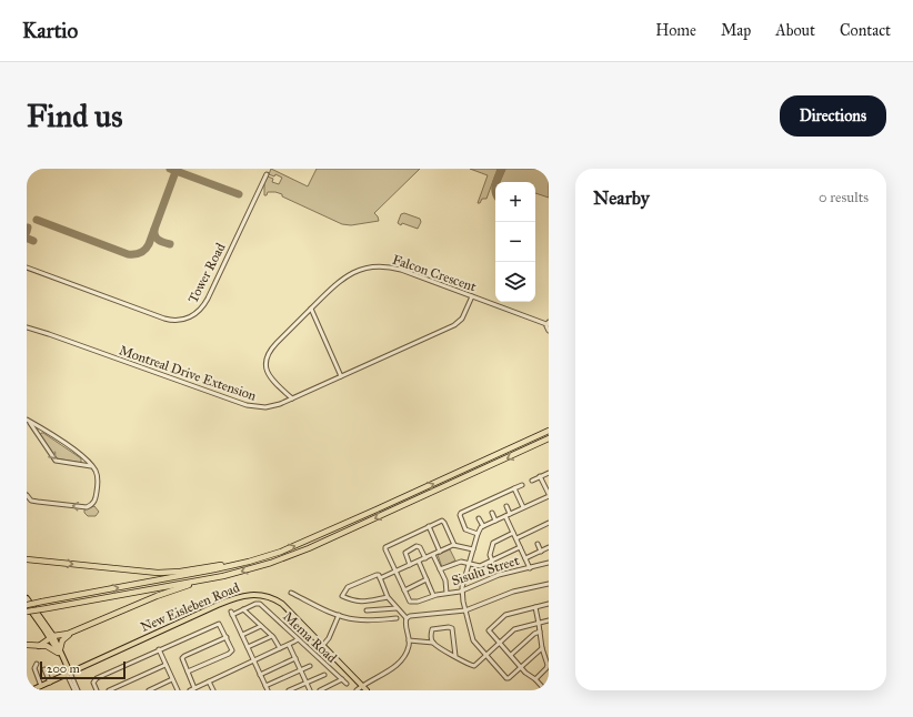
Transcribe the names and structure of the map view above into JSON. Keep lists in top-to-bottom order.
{
  "streets": {
    "main road": ["New Eisleben Road"],
    "street": [
      "Tower Road",
      "Falcon Crescent",
      "Montreal Drive Extension",
      "Sisulu Street",
      "Mema Road"
    ]
  },
  "crossings": [
    ["Falcon Crescent", "Montreal Drive Extension"]
  ],
  "scale_bar": "200 m",
  "page": {
    "header": "Kartio",
    "nav": [
      "Home",
      "Map",
      "About",
      "Contact"
    ],
    "buttons": "Directions",
    "title": "Find us",
    "heading": ["Nearby", "0 results"],
    "map_buttons": ["+", "−"],
    "scale": "200 m"
  }
}
